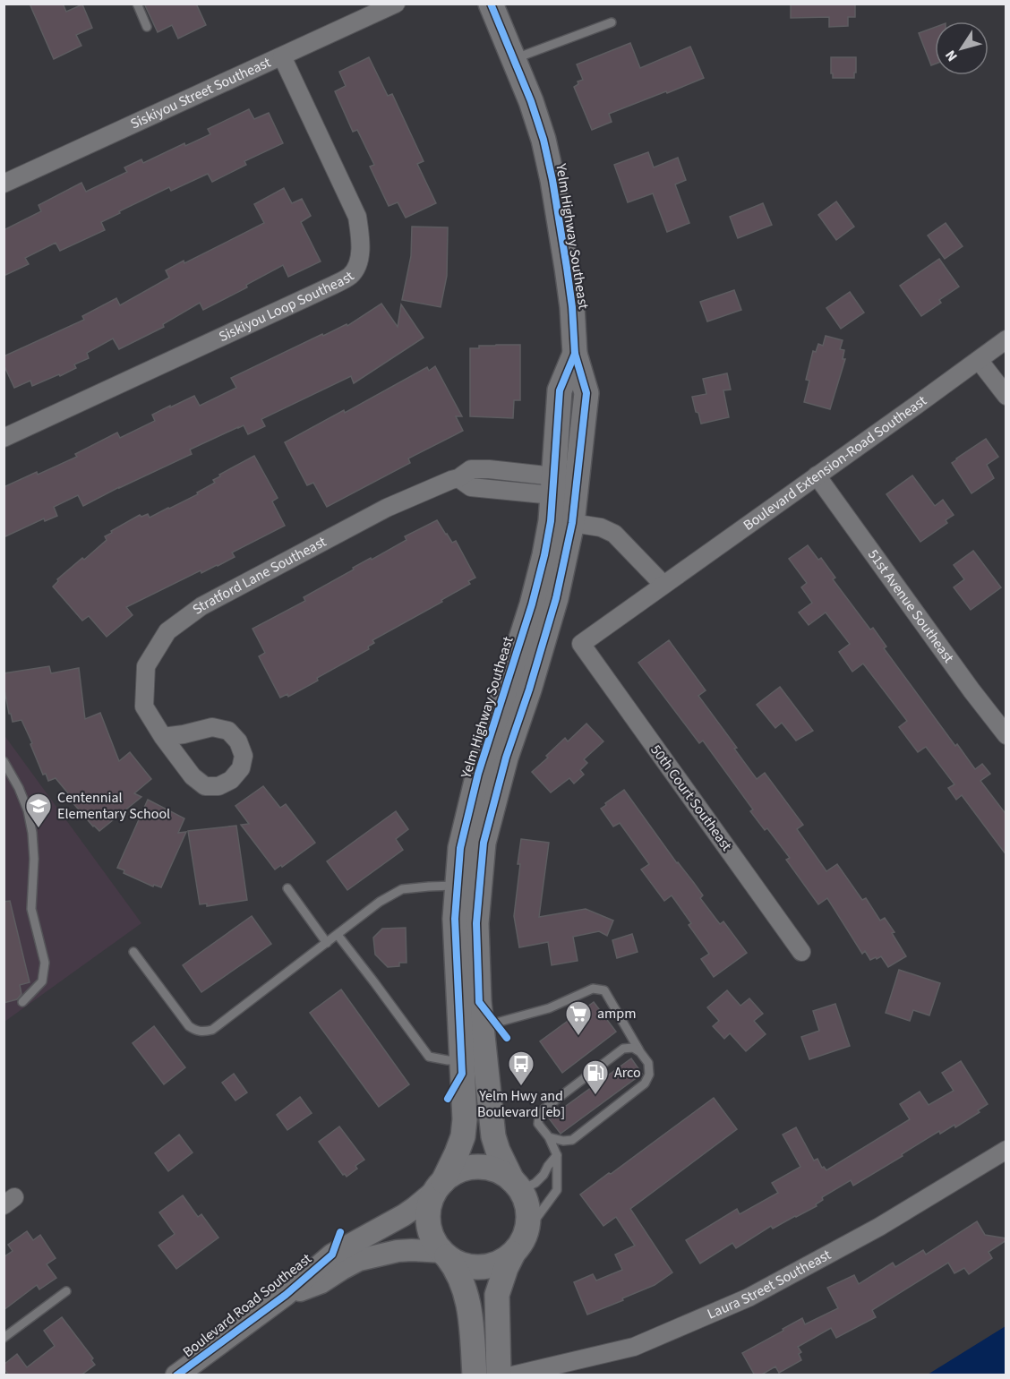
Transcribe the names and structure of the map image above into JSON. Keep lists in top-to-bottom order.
{
  "streets": {
    "main road": ["Yelm Highway Southeast"],
    "street": [
      "Siskiyou Street Southeast",
      "Siskiyou Loop Southeast",
      "Boulevard Extension-Road Southeast",
      "Stratford Lane Southeast",
      "51st Avenue Southeast",
      "50th Court Southeast",
      "Laura Street Southeast",
      "Boulevard Road Southeast"
    ]
  },
  "crossings": [
    ["Siskiyou Street Southeast", "Siskiyou Loop Southeast"],
    ["Yelm Highway Southeast", "Stratford Lane Southeast"],
    ["Yelm Highway Southeast", "Boulevard Road Southeast"],
    ["Boulevard Extension-Road Southeast", "51st Avenue Southeast"],
    ["Boulevard Extension-Road Southeast", "50th Court Southeast"]
  ],
  "places": {
    "school or university": ["Centennial Elementary School"],
    "supermarket": ["ampm"],
    "bus stop": ["Yelm Hwy and Boulevard [eb]"],
    "fuel station": ["Arco"]
  },
  "north": "bottom left"
}
